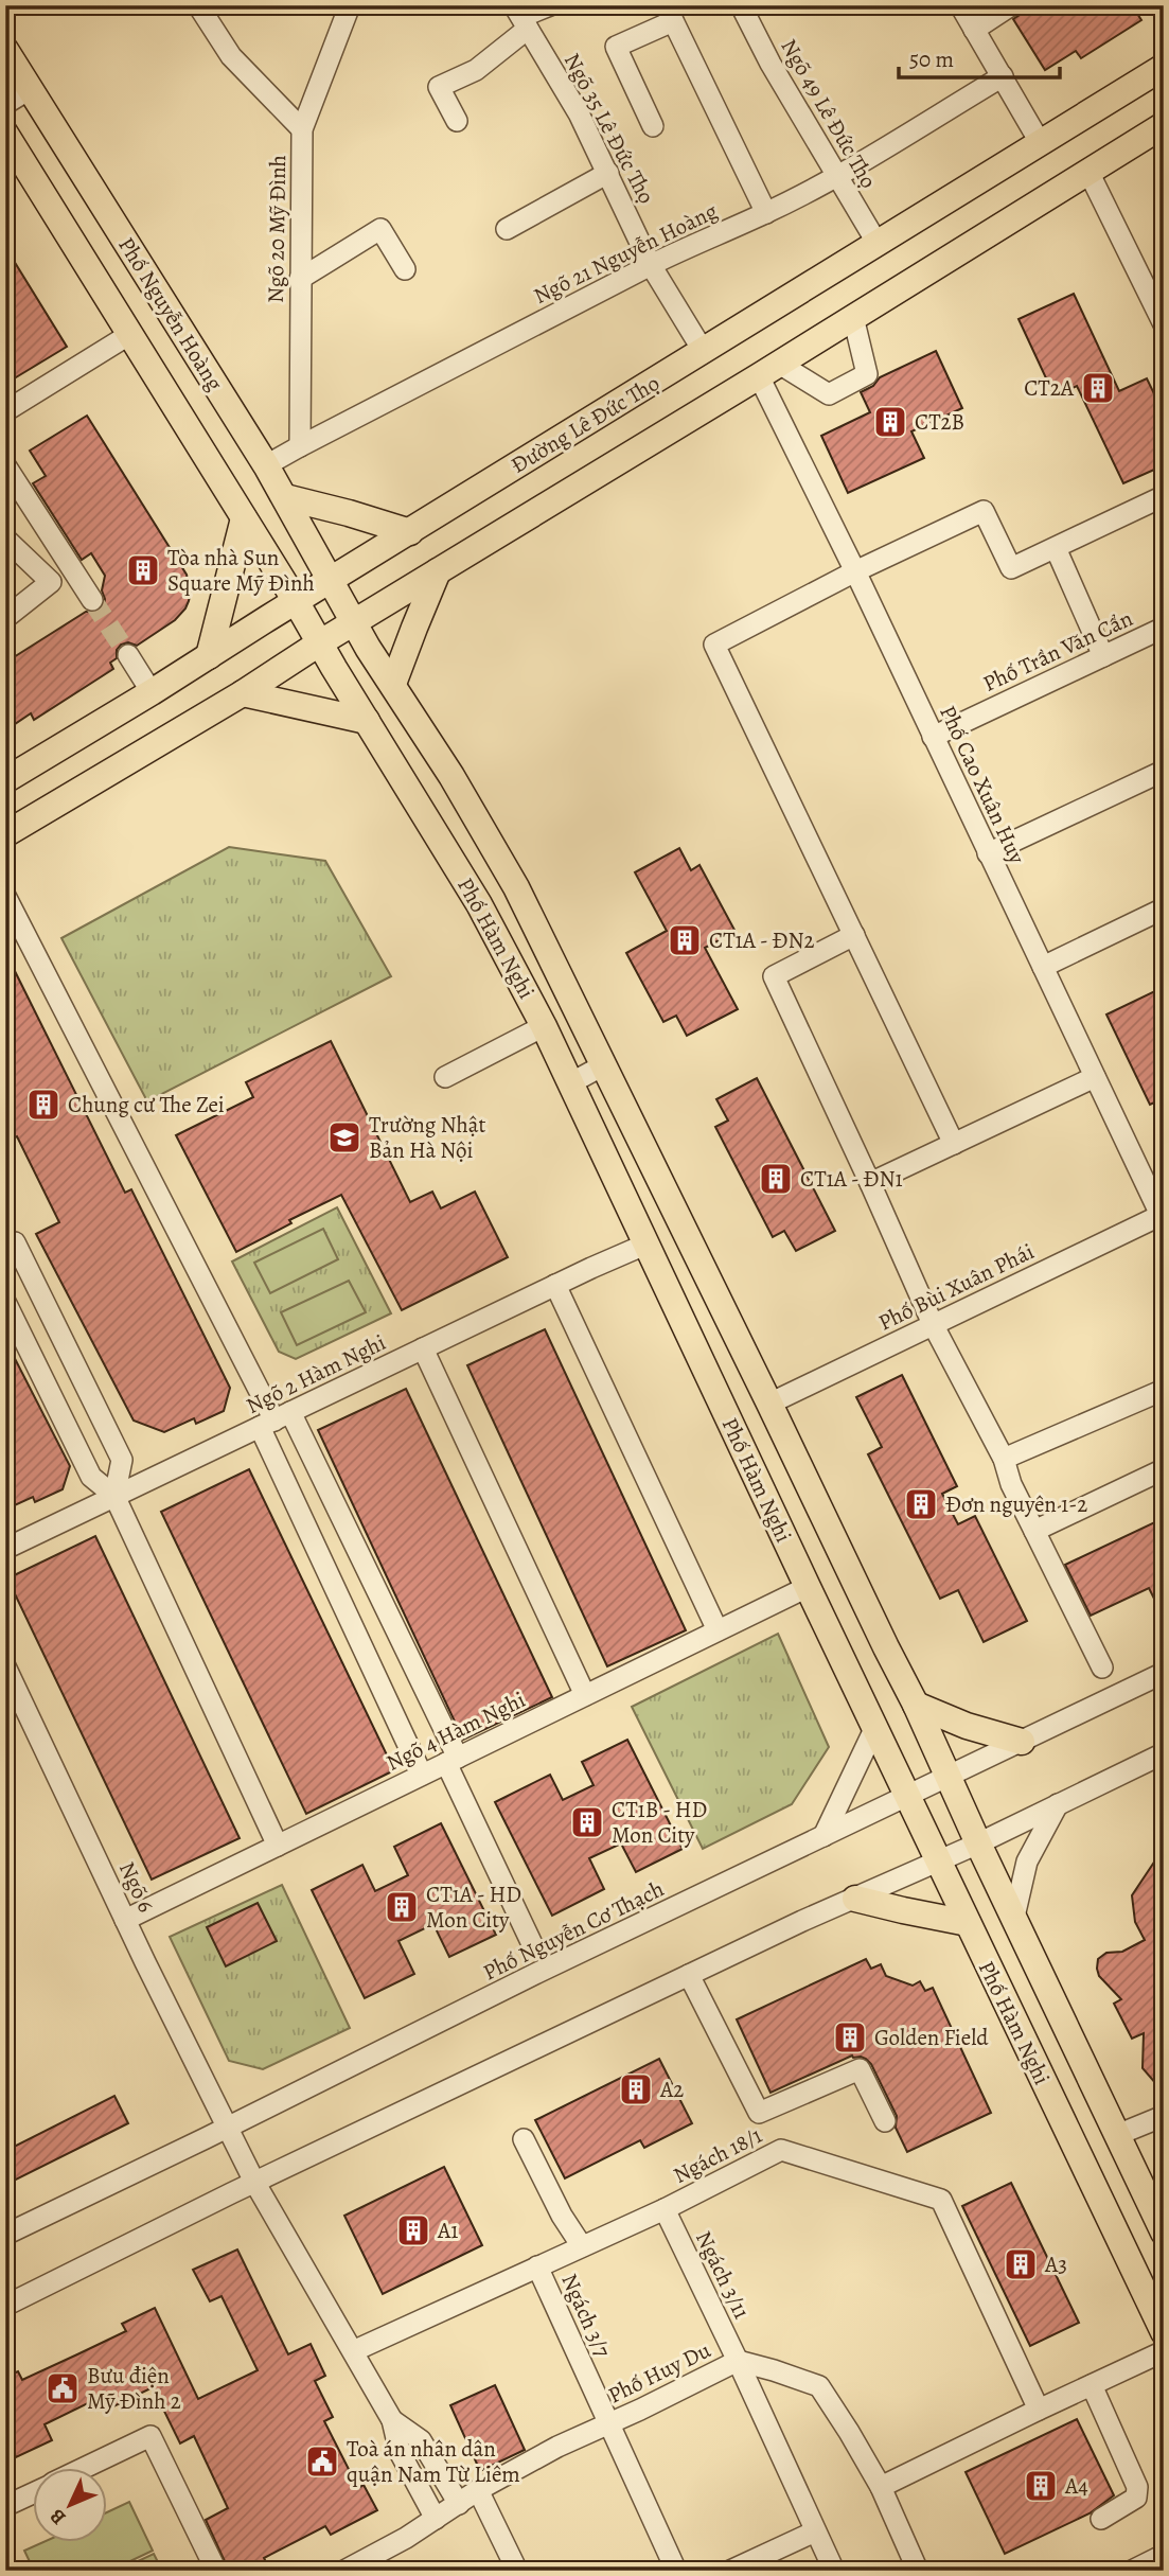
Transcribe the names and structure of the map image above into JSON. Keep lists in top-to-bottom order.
{
  "streets": {
    "main road": ["Phố Nguyễn Hoàng", "Đường Lê Đức Thọ", "Phố Hàm Nghi"],
    "street": [
      "Ngõ 49 Lê Đức Thọ",
      "Ngõ 35 Lê Đức Thọ",
      "Ngõ 20 Mỹ Đình",
      "Ngõ 21 Nguyễn Hoàng",
      "Phố Trần Văn Cẩn",
      "Phố Cao Xuân Huy",
      "Phố Bùi Xuân Phái",
      "Ngõ 2 Hàm Nghi",
      "Ngõ 4 Hàm Nghi",
      "Ngõ 6",
      "Phố Nguyễn Cơ Thạch",
      "Ngách 18/1",
      "Ngách 3/11",
      "Ngách 3/7",
      "Phố Huy Du"
    ]
  },
  "crossings": [
    ["Ngõ 49 Lê Đức Thọ", "Ngõ 21 Nguyễn Hoàng"],
    ["Ngõ 49 Lê Đức Thọ", "Đường Lê Đức Thọ"],
    ["Ngõ 35 Lê Đức Thọ", "Ngõ 21 Nguyễn Hoàng"],
    ["Ngõ 35 Lê Đức Thọ", "Đường Lê Đức Thọ"],
    ["Ngõ 20 Mỹ Đình", "Ngõ 21 Nguyễn Hoàng"],
    ["Ngõ 21 Nguyễn Hoàng", "Phố Nguyễn Hoàng"],
    ["Phố Nguyễn Hoàng", "Đường Lê Đức Thọ"],
    ["Phố Nguyễn Hoàng", "Phố Hàm Nghi"],
    ["Phố Trần Văn Cẩn", "Phố Cao Xuân Huy"],
    ["Phố Cao Xuân Huy", "Phố Bùi Xuân Phái"],
    ["Phố Hàm Nghi", "Phố Bùi Xuân Phái"],
    ["Phố Hàm Nghi", "Ngõ 2 Hàm Nghi"],
    ["Phố Hàm Nghi", "Ngõ 4 Hàm Nghi"],
    ["Phố Hàm Nghi", "Phố Nguyễn Cơ Thạch"],
    ["Ngõ 4 Hàm Nghi", "Ngõ 6"],
    ["Ngõ 6", "Phố Nguyễn Cơ Thạch"],
    ["Ngõ 6", "Ngách 18/1"],
    ["Ngách 18/1", "Ngách 3/11"],
    ["Ngách 18/1", "Ngách 3/7"],
    ["Ngách 3/11", "Phố Huy Du"],
    ["Ngách 3/7", "Phố Huy Du"]
  ],
  "places": {
    "building": [
      "CT2A",
      "CT2B",
      "Tòa nhà Sun Square Mỹ Đình",
      "CT1A - ĐN2",
      "Chung cư The Zei",
      "CT1A - ĐN1",
      "Đơn nguyên 1-2",
      "CT1B - HD Mon City",
      "CT1A - HD Mon City",
      "Golden Field",
      "A2",
      "A1",
      "A3",
      "A4"
    ],
    "school or university": ["Trường Nhật Bản Hà Nội"],
    "public building": ["Bưu điện Mỹ Đình 2", "Toà án nhân dân quận Nam Từ Liêm"]
  },
  "scale_bar": "50 m",
  "north": "bottom left"
}
